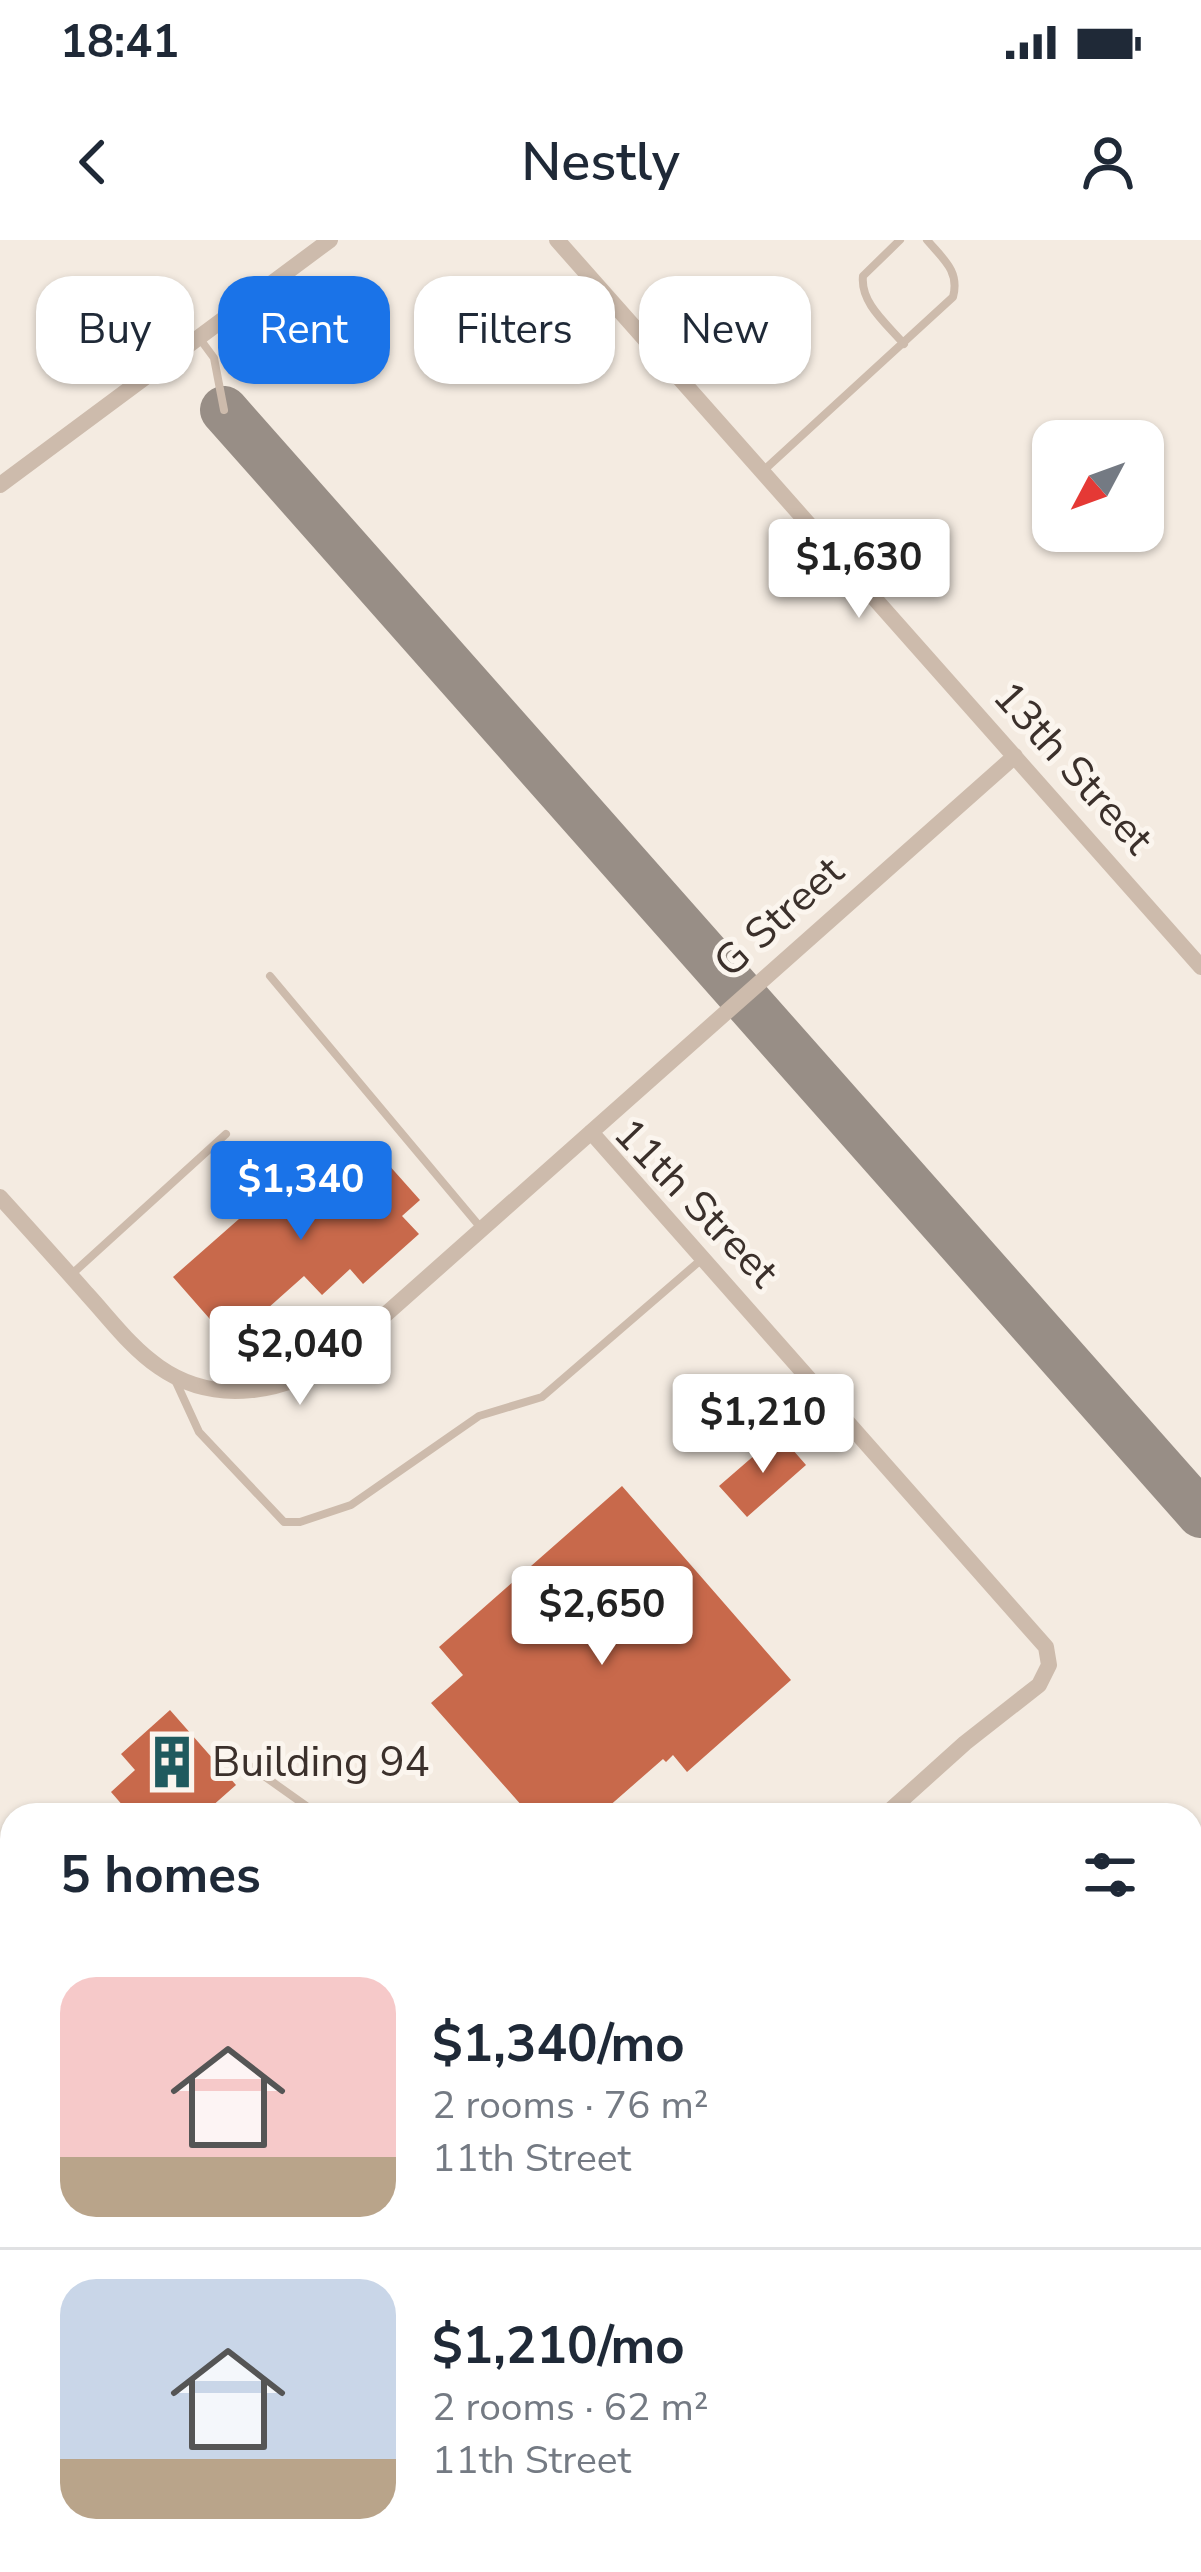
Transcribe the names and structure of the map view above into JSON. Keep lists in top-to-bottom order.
{
  "streets": {
    "street": ["13th Street", "G Street", "11th Street"]
  },
  "crossings": [
    ["13th Street", "G Street"],
    ["G Street", "11th Street"]
  ],
  "places": {
    "building": ["Building 94"]
  },
  "north": "bottom left",
  "page": {
    "status": "18:41",
    "header": "Nestly",
    "chip": [
      "Buy",
      "Rent",
      "Filters",
      "New"
    ],
    "price": [
      "$1,630",
      "$1,340",
      "$2,040",
      "$1,210",
      "$2,650"
    ],
    "heading": "5 homes",
    "list": [
      {
        "name": "$1,340/mo",
        "note": "2 rooms · 76 m² · 11th Street"
      },
      {
        "name": "$1,210/mo",
        "note": "2 rooms · 62 m² · 11th Street"
      }
    ]
  }
}
